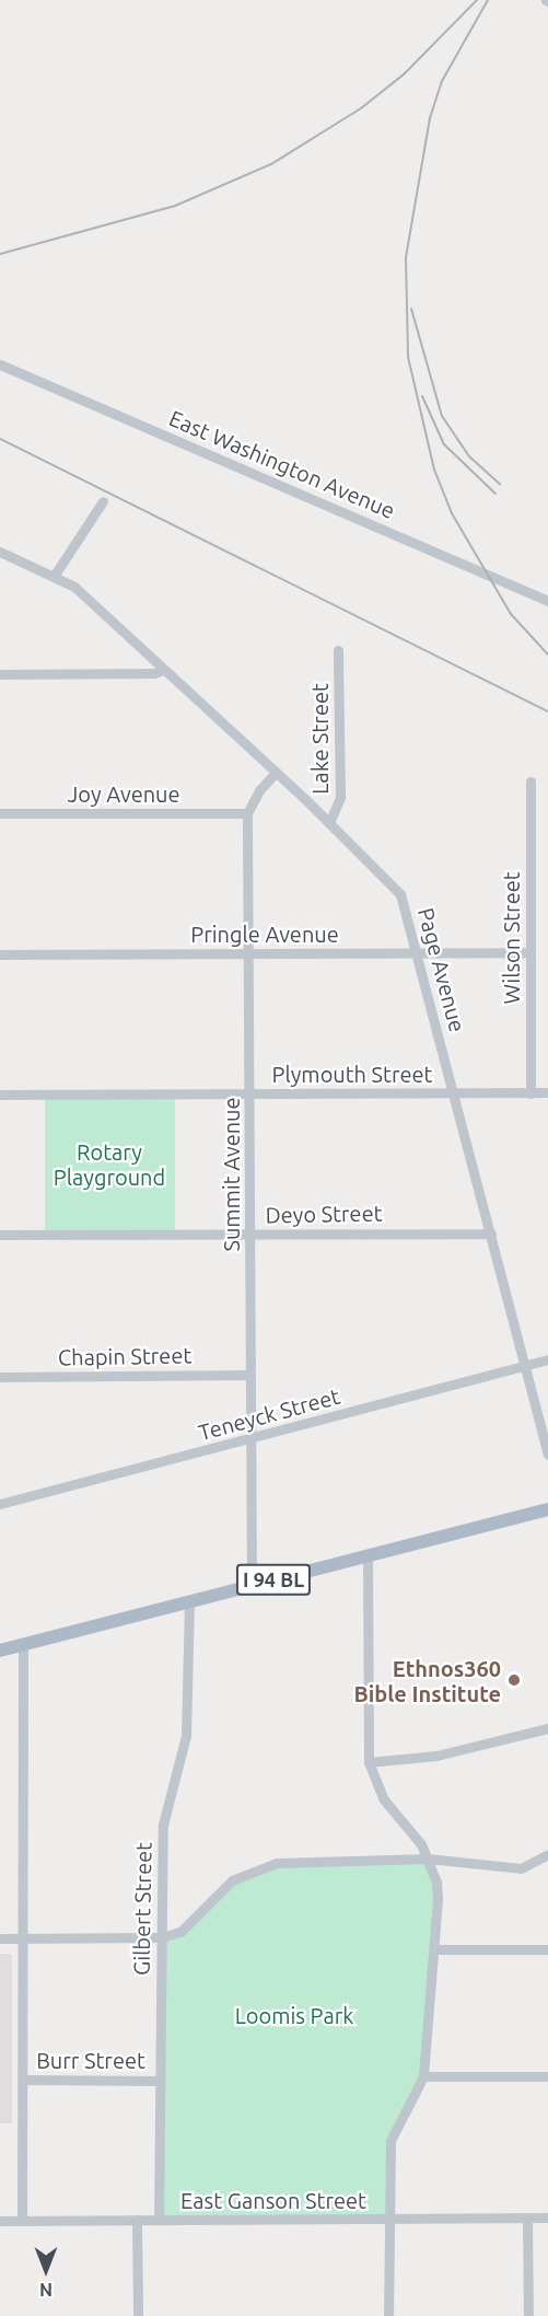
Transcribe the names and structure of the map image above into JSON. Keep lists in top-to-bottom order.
{
  "streets": {
    "main road": ["I 94 BL"],
    "street": [
      "East Washington Avenue",
      "Lake Street",
      "Joy Avenue",
      "Pringle Avenue",
      "Wilson Street",
      "Page Avenue",
      "Plymouth Street",
      "Summit Avenue",
      "Deyo Street",
      "Chapin Street",
      "Teneyck Street",
      "Gilbert Street",
      "Burr Street",
      "East Ganson Street"
    ]
  },
  "crossings": [
    ["Lake Street", "Page Avenue"],
    ["Joy Avenue", "Summit Avenue"],
    ["Pringle Avenue", "Wilson Street"],
    ["Pringle Avenue", "Page Avenue"],
    ["Pringle Avenue", "Summit Avenue"],
    ["Wilson Street", "Plymouth Street"],
    ["Page Avenue", "Plymouth Street"],
    ["Page Avenue", "Deyo Street"],
    ["Page Avenue", "Teneyck Street"],
    ["Plymouth Street", "Summit Avenue"],
    ["Summit Avenue", "Deyo Street"],
    ["Summit Avenue", "Chapin Street"],
    ["Summit Avenue", "Teneyck Street"],
    ["Summit Avenue", "I 94 BL"],
    ["I 94 BL", "Gilbert Street"],
    ["Gilbert Street", "Burr Street"],
    ["Gilbert Street", "East Ganson Street"]
  ],
  "parks": ["Rotary Playground", "Loomis Park"],
  "places": ["Ethnos360 Bible Institute"],
  "north": "bottom"
}
